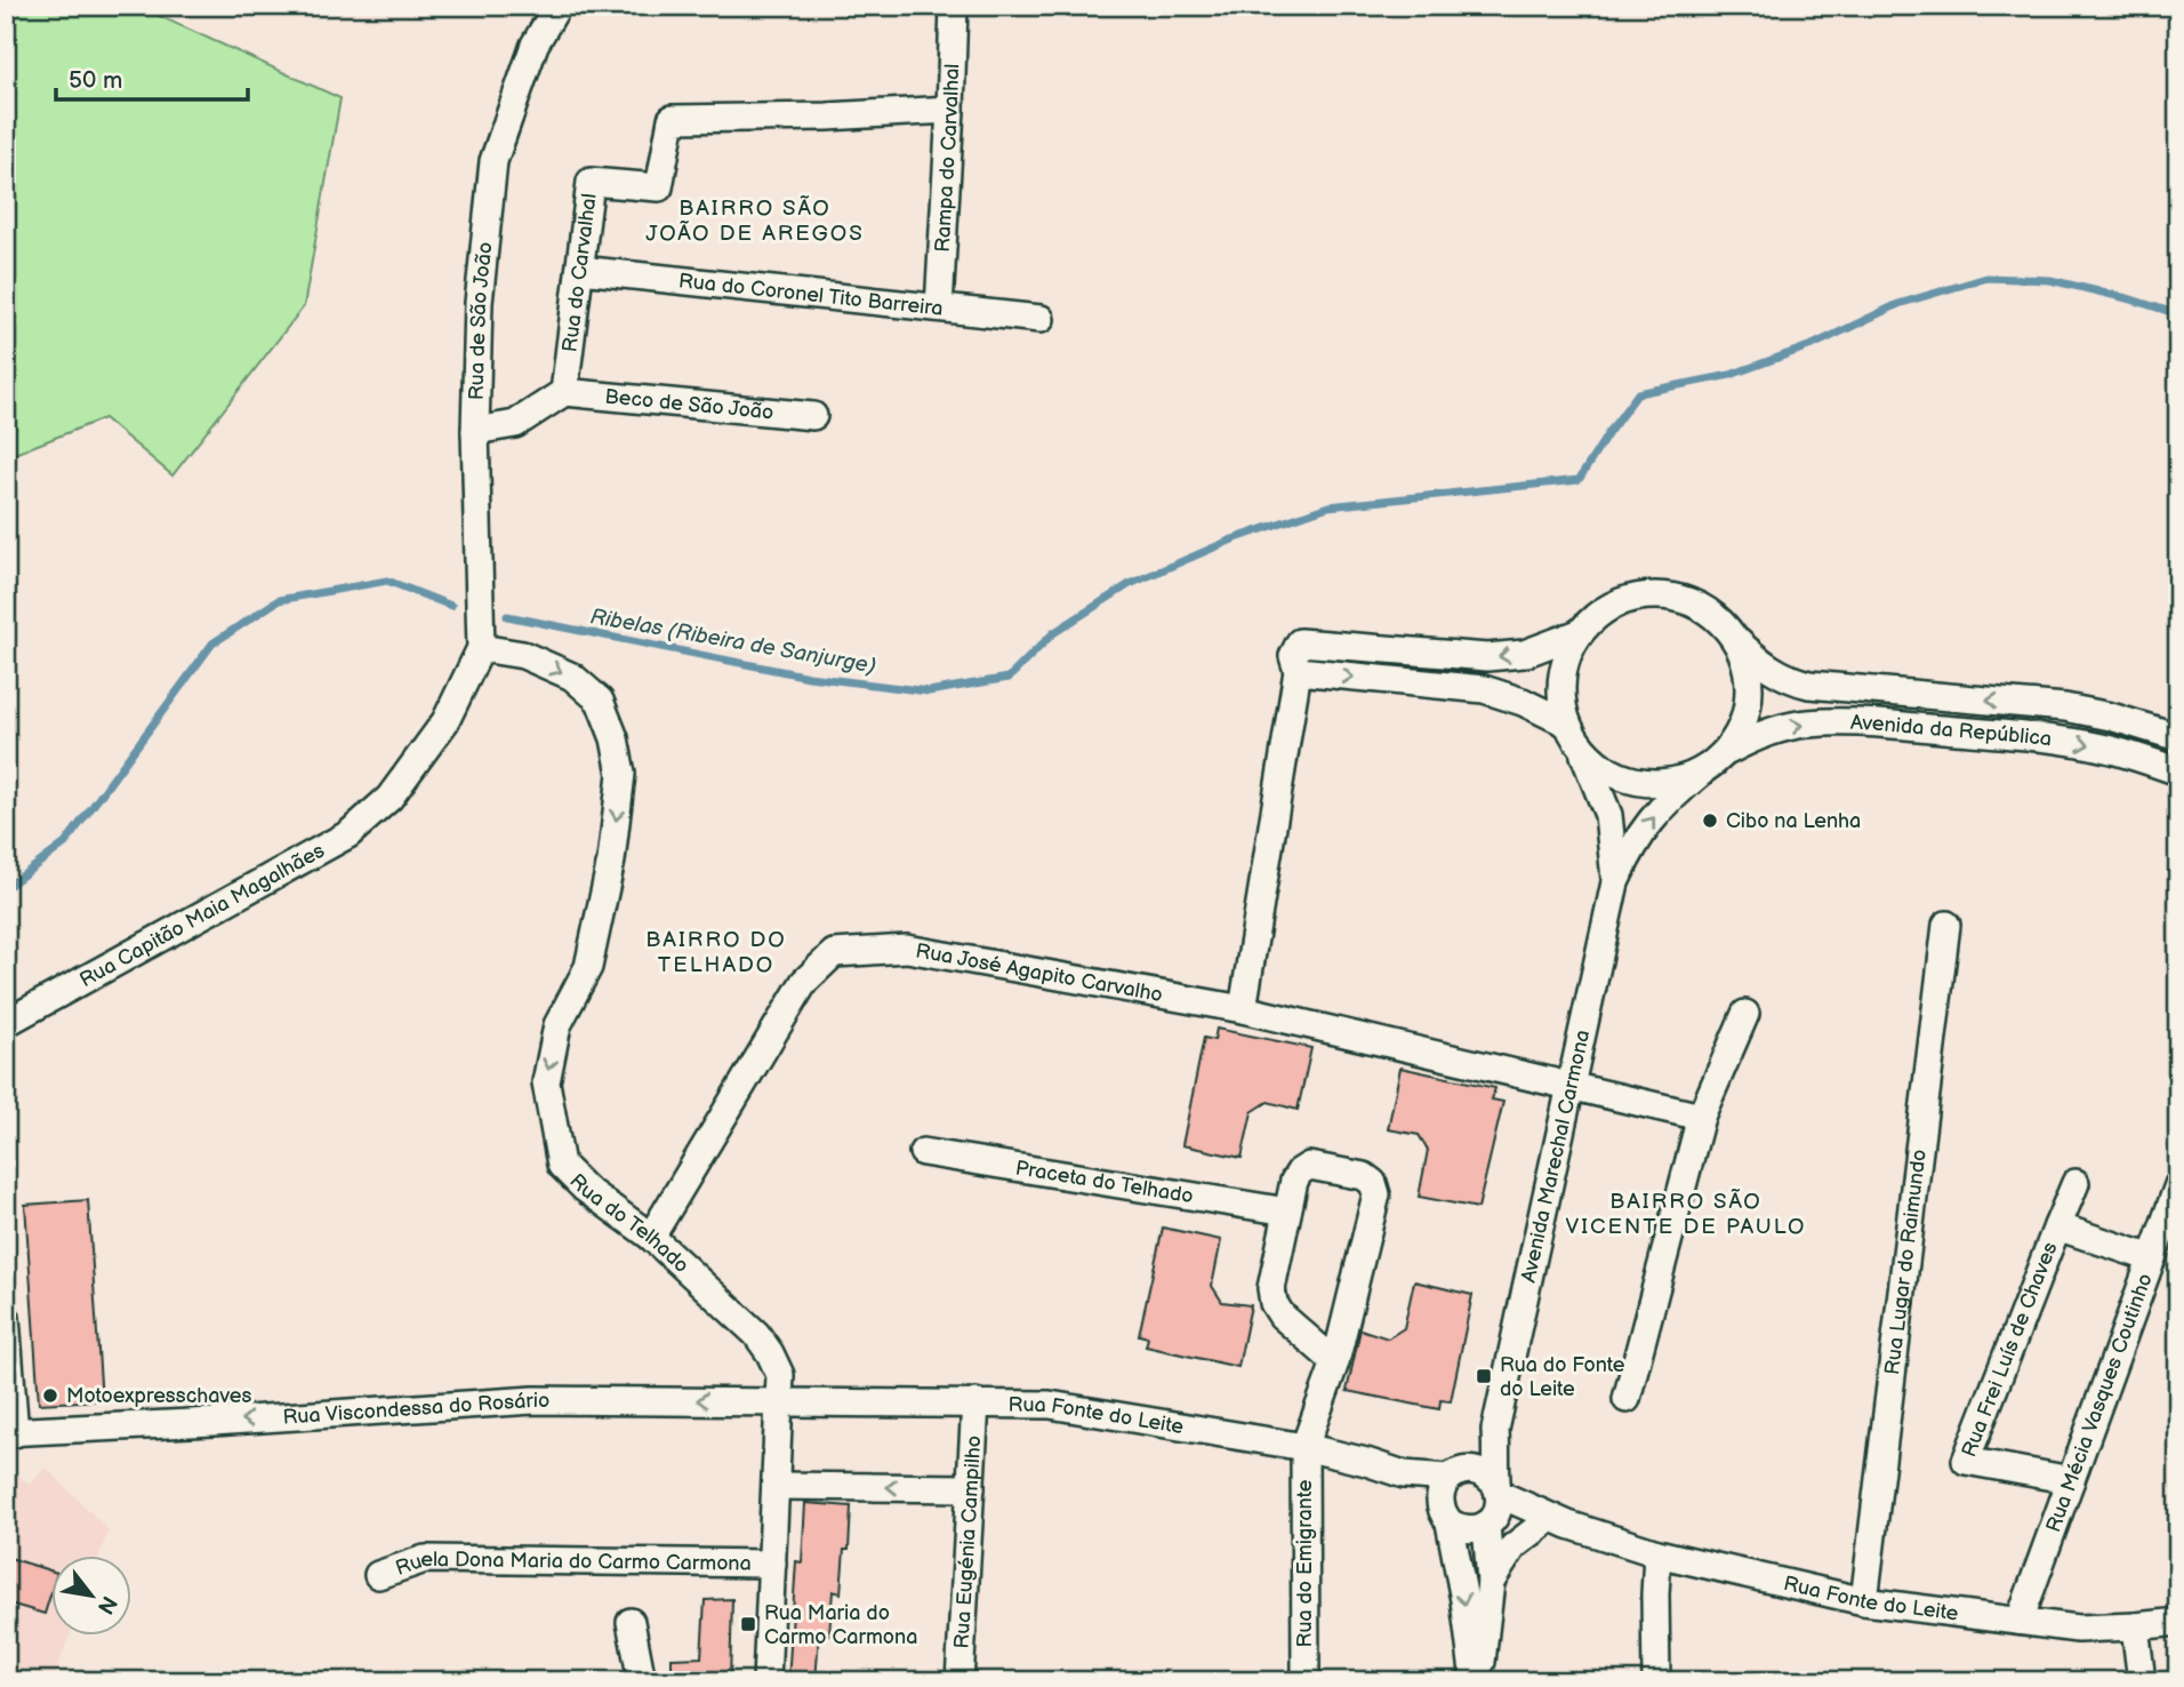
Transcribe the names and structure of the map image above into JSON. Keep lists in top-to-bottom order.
{
  "streets": {
    "street": [
      "Rampa do Carvalhal",
      "Rua do Carvalhal",
      "Rua do Coronel Tito Barreira",
      "Rua de São João",
      "Beco de São João",
      "Avenida da República",
      "Rua Capitão Maia Magalhães",
      "Rua José Agapito Carvalho",
      "Avenida Marechal Carmona",
      "Praceta do Telhado",
      "Rua do Telhado",
      "Rua Lugar do Raimundo",
      "Rua Frei Luís de Chaves",
      "Rua Mécia Vasques Coutinho",
      "Rua Viscondessa do Rosário",
      "Rua Fonte do Leite",
      "Rua Eugénia Campilho",
      "Rua do Emigrante",
      "Ruela Dona Maria do Carmo Carmona"
    ]
  },
  "crossings": [
    ["Rampa do Carvalhal", "Rua do Carvalhal"],
    ["Rampa do Carvalhal", "Rua do Coronel Tito Barreira"],
    ["Rua do Carvalhal", "Rua do Coronel Tito Barreira"],
    ["Rua do Carvalhal", "Beco de São João"],
    ["Rua de São João", "Rua Capitão Maia Magalhães"],
    ["Rua de São João", "Rua do Telhado"],
    ["Avenida da República", "Avenida Marechal Carmona"],
    ["Rua Capitão Maia Magalhães", "Rua do Telhado"],
    ["Rua José Agapito Carvalho", "Avenida Marechal Carmona"],
    ["Rua José Agapito Carvalho", "Rua do Telhado"],
    ["Praceta do Telhado", "Rua do Emigrante"],
    ["Rua do Telhado", "Rua Viscondessa do Rosário"],
    ["Rua do Telhado", "Rua Fonte do Leite"],
    ["Rua do Telhado", "Ruela Dona Maria do Carmo Carmona"],
    ["Rua Lugar do Raimundo", "Rua Fonte do Leite"],
    ["Rua Frei Luís de Chaves", "Rua Mécia Vasques Coutinho"],
    ["Rua Mécia Vasques Coutinho", "Rua Fonte do Leite"],
    ["Rua Viscondessa do Rosário", "Rua Fonte do Leite"],
    ["Rua Fonte do Leite", "Rua Eugénia Campilho"],
    ["Rua Fonte do Leite", "Rua do Emigrante"]
  ],
  "one_way": ["Rua do Telhado", "Rua Viscondessa do Rosário"],
  "districts": ["BAIRRO SÃO JOÃO DE AREGOS", "BAIRRO DO TELHADO", "BAIRRO SÃO VICENTE DE PAULO"],
  "water": ["Ribelas (Ribeira de Sanjurge)"],
  "places": {
    "other": ["Cibo na Lenha", "Motoexpresschaves"],
    "transit": ["Rua do Fonte do Leite", "Rua Maria do Carmo Carmona"]
  },
  "scale_bar": "50 m",
  "north": "bottom right"
}
